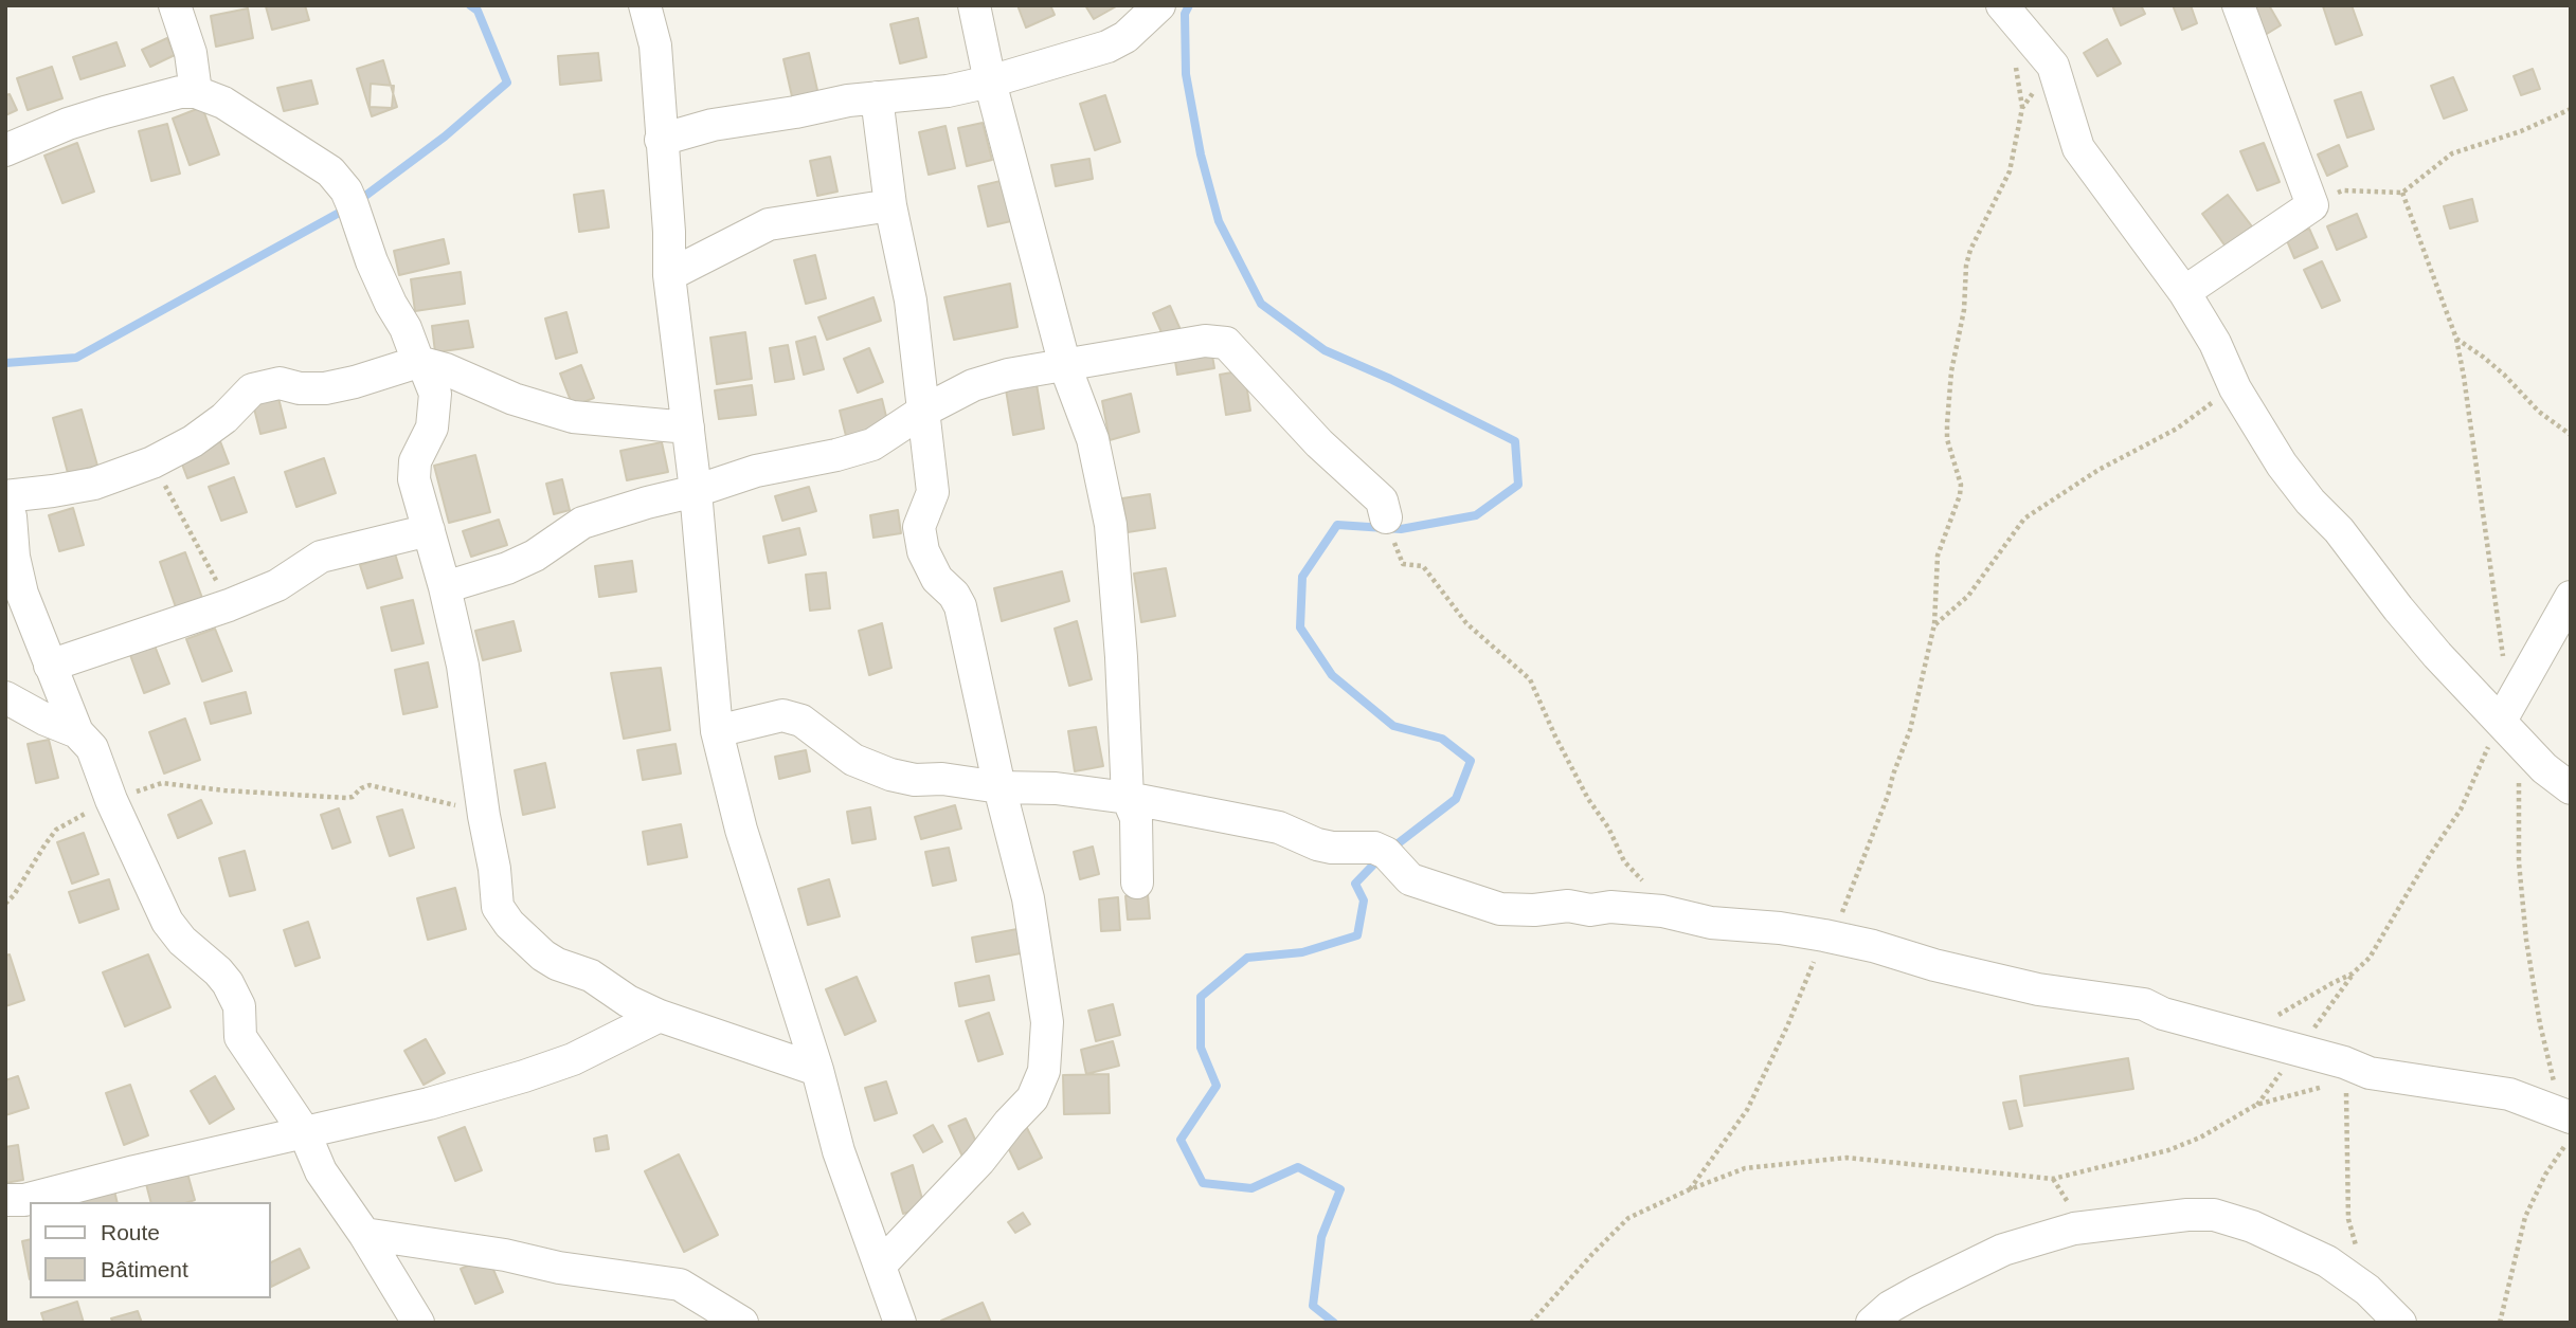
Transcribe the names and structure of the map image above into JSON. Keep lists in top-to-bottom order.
{
  "legend": ["Route", "Bâtiment"]
}
